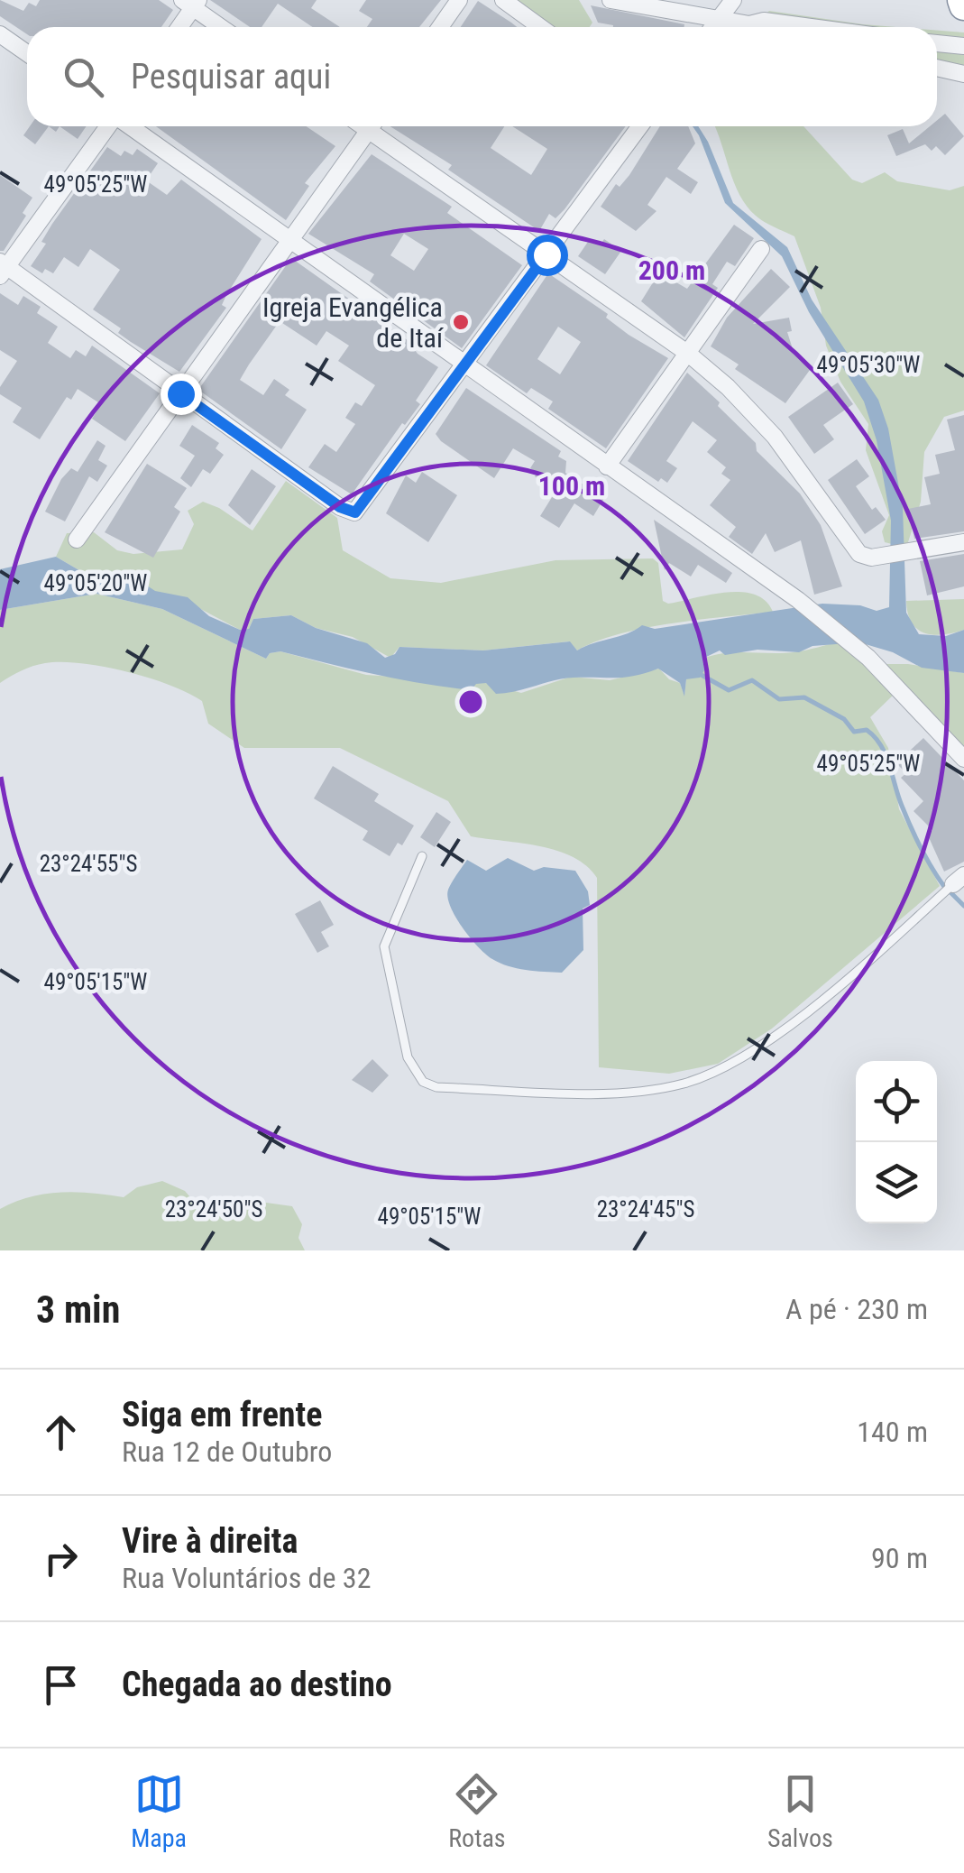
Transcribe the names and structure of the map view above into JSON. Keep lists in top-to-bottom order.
{
  "places": ["Igreja Evangélica de Itaí"],
  "page": {
    "search": "Pesquisar aqui",
    "heading": ["3 min", "A pé · 230 m"],
    "list": [
      ["Siga em frente", "Rua 12 de Outubro", "140 m"],
      ["Vire à direita", "Rua Voluntários de 32", "90 m"],
      "Chegada ao destino"
    ],
    "nav": ["Mapa", "Rotas", "Salvos"]
  },
  "coordinates": [
    "49°05'25\"W",
    "49°05'30\"W",
    "49°05'20\"W",
    "23°24'55\"S",
    "49°05'15\"W",
    "23°24'50\"S",
    "23°24'45\"S"
  ],
  "rings": ["200 m", "100 m"]
}
